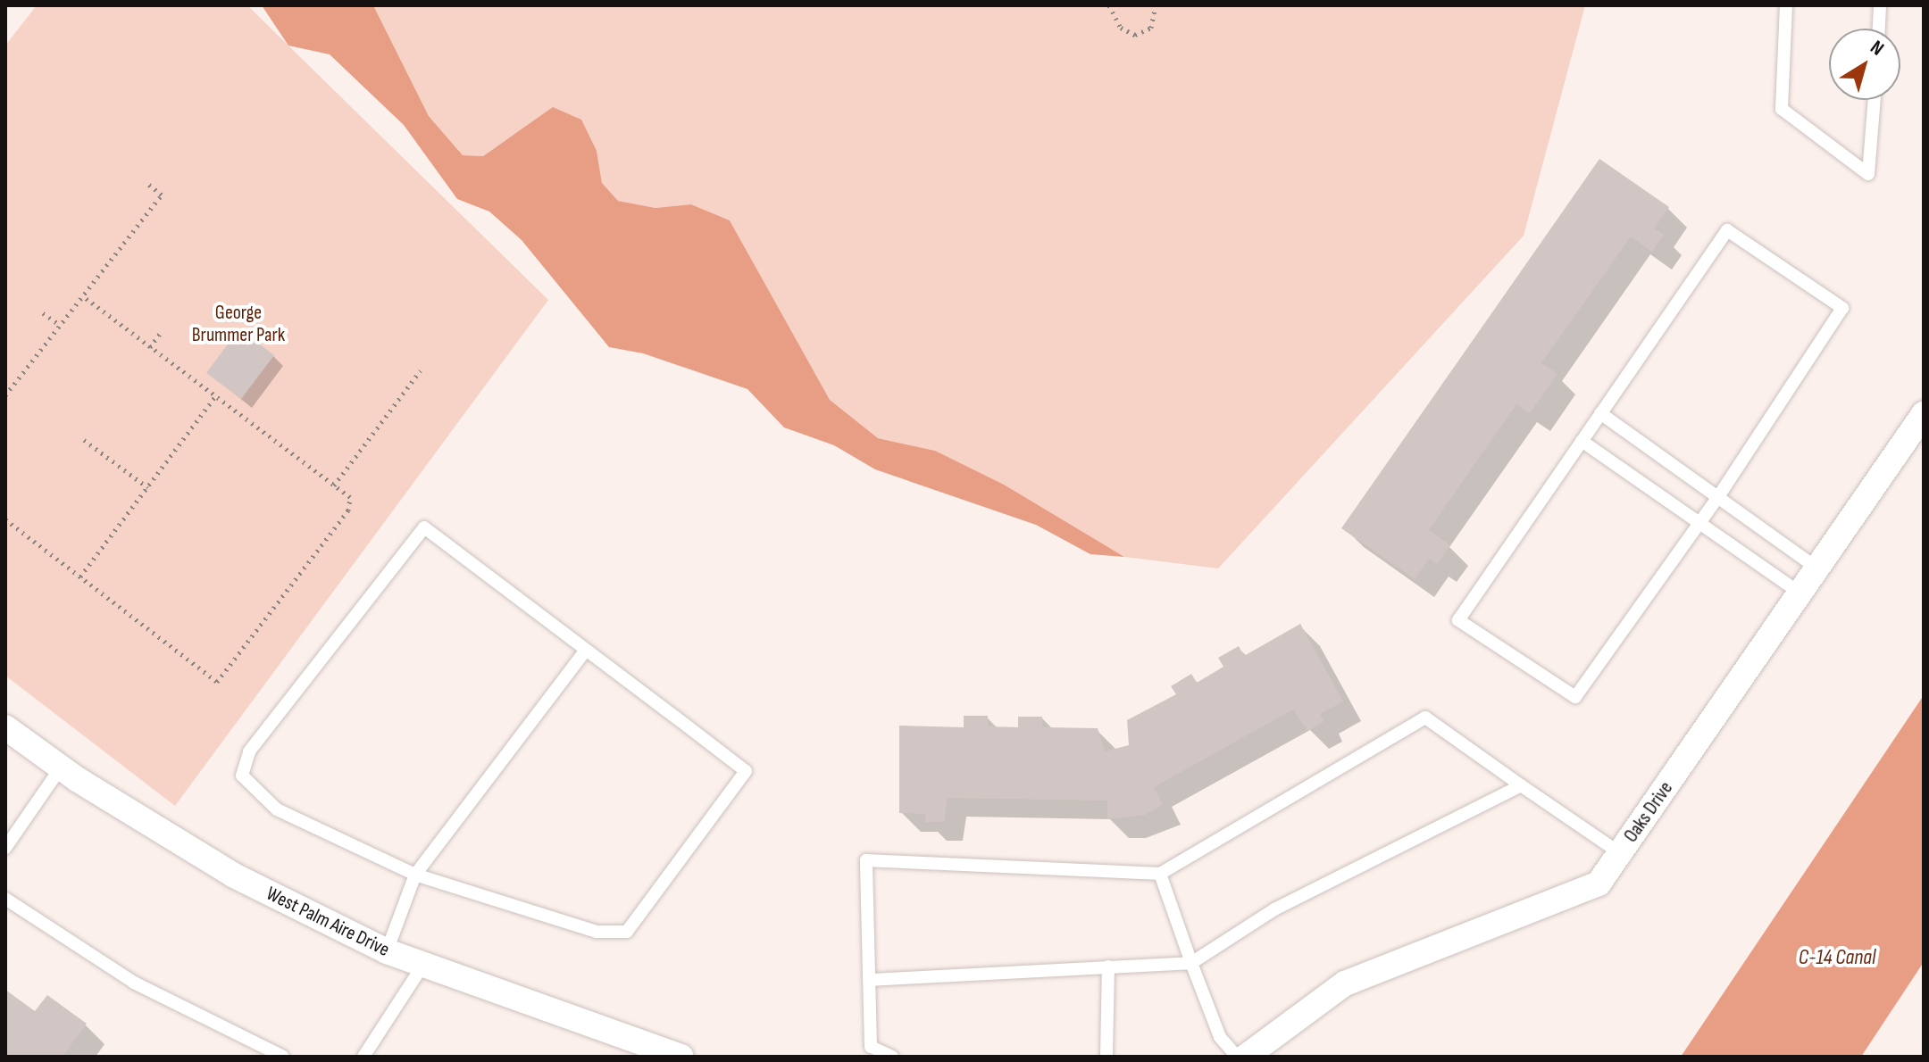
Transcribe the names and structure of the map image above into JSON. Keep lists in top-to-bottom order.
{
  "streets": {
    "street": ["Oaks Drive", "West Palm Aire Drive"]
  },
  "water": ["C-14 Canal"],
  "parks": ["George Brummer Park"],
  "north": "top right"
}
